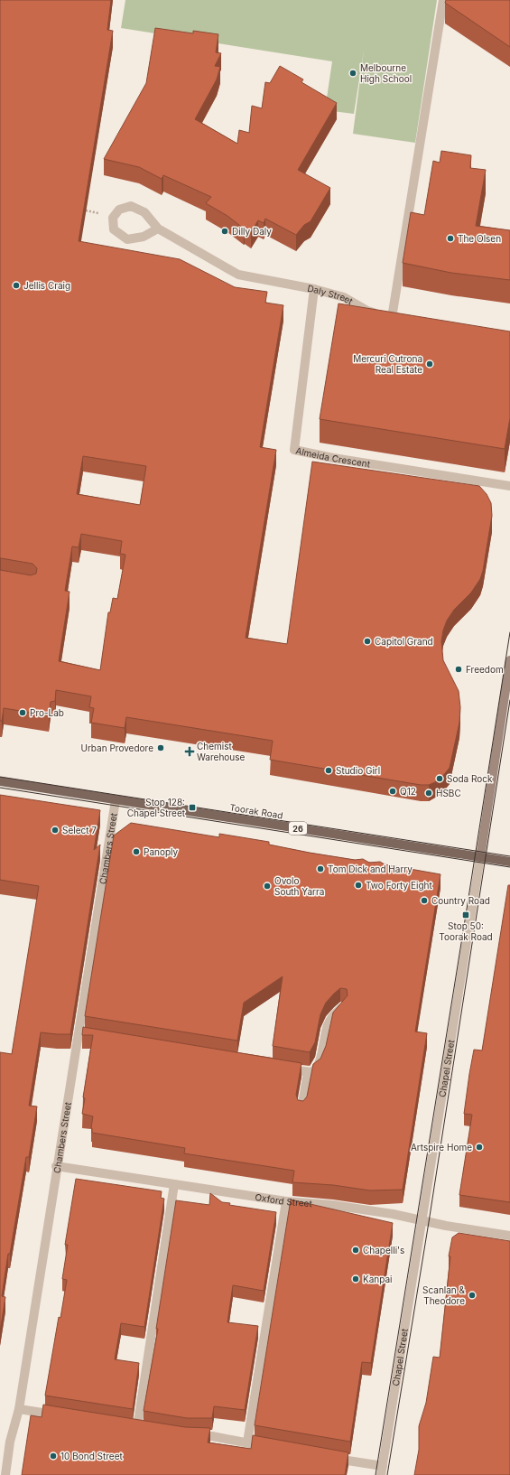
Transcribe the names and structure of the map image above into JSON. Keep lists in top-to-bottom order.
{
  "streets": {
    "main road": ["Toorak Road", "26", "Chapel Street"],
    "street": [
      "Daly Street",
      "Almeida Crescent",
      "Chambers Street",
      "Oxford Street"
    ]
  },
  "crossings": [
    ["Daly Street", "Almeida Crescent"],
    ["Toorak Road", "Chambers Street"],
    ["Toorak Road", "Chapel Street"],
    ["Chambers Street", "Oxford Street"],
    ["Chapel Street", "Oxford Street"]
  ],
  "places": {
    "other": [
      "Melbourne High School",
      "Dilly Daly",
      "The Olsen",
      "Jellis Craig",
      "Mercuri Cutrona Real Estate",
      "Capitol Grand",
      "Freedom",
      "Pro-Lab",
      "Urban Provedore",
      "Studio Girl",
      "Soda Rock",
      "Q12",
      "HSBC",
      "Select 7",
      "Panoply",
      "Tom Dick and Harry",
      "Two Forty Eight",
      "Ovolo South Yarra",
      "Country Road",
      "Artspire Home",
      "Chapelli's",
      "Kanpai",
      "Scanlan & Theodore",
      "10 Bond Street"
    ],
    "health": ["Chemist Warehouse"],
    "transit": ["Stop 128: Chapel Street", "Stop 50: Toorak Road"]
  }
}
